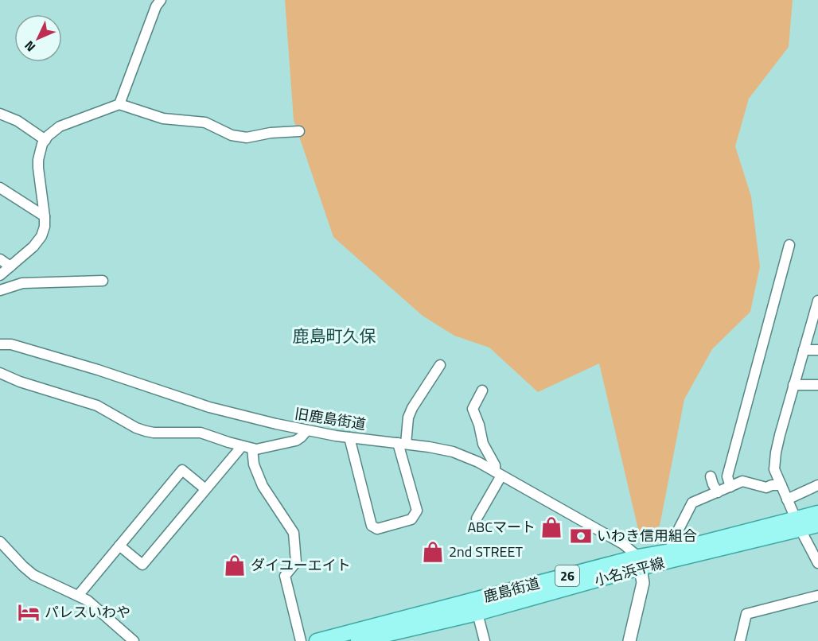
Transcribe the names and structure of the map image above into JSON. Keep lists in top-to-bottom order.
{
  "streets": {
    "main road": ["小名浜平線", "26", "鹿島街道"],
    "street": ["旧鹿島街道"]
  },
  "crossings": [
    ["旧鹿島街道", "小名浜平線"],
    ["旧鹿島街道", "鹿島街道"],
    ["小名浜平線", "鹿島街道"]
  ],
  "districts": ["鹿島町久保"],
  "places": {
    "shop": ["ABCマート", "2nd STREET", "ダイユーエイト"],
    "bank": ["いわき信用組合"],
    "hotel": ["パレスいわや"]
  },
  "north": "bottom left"
}
